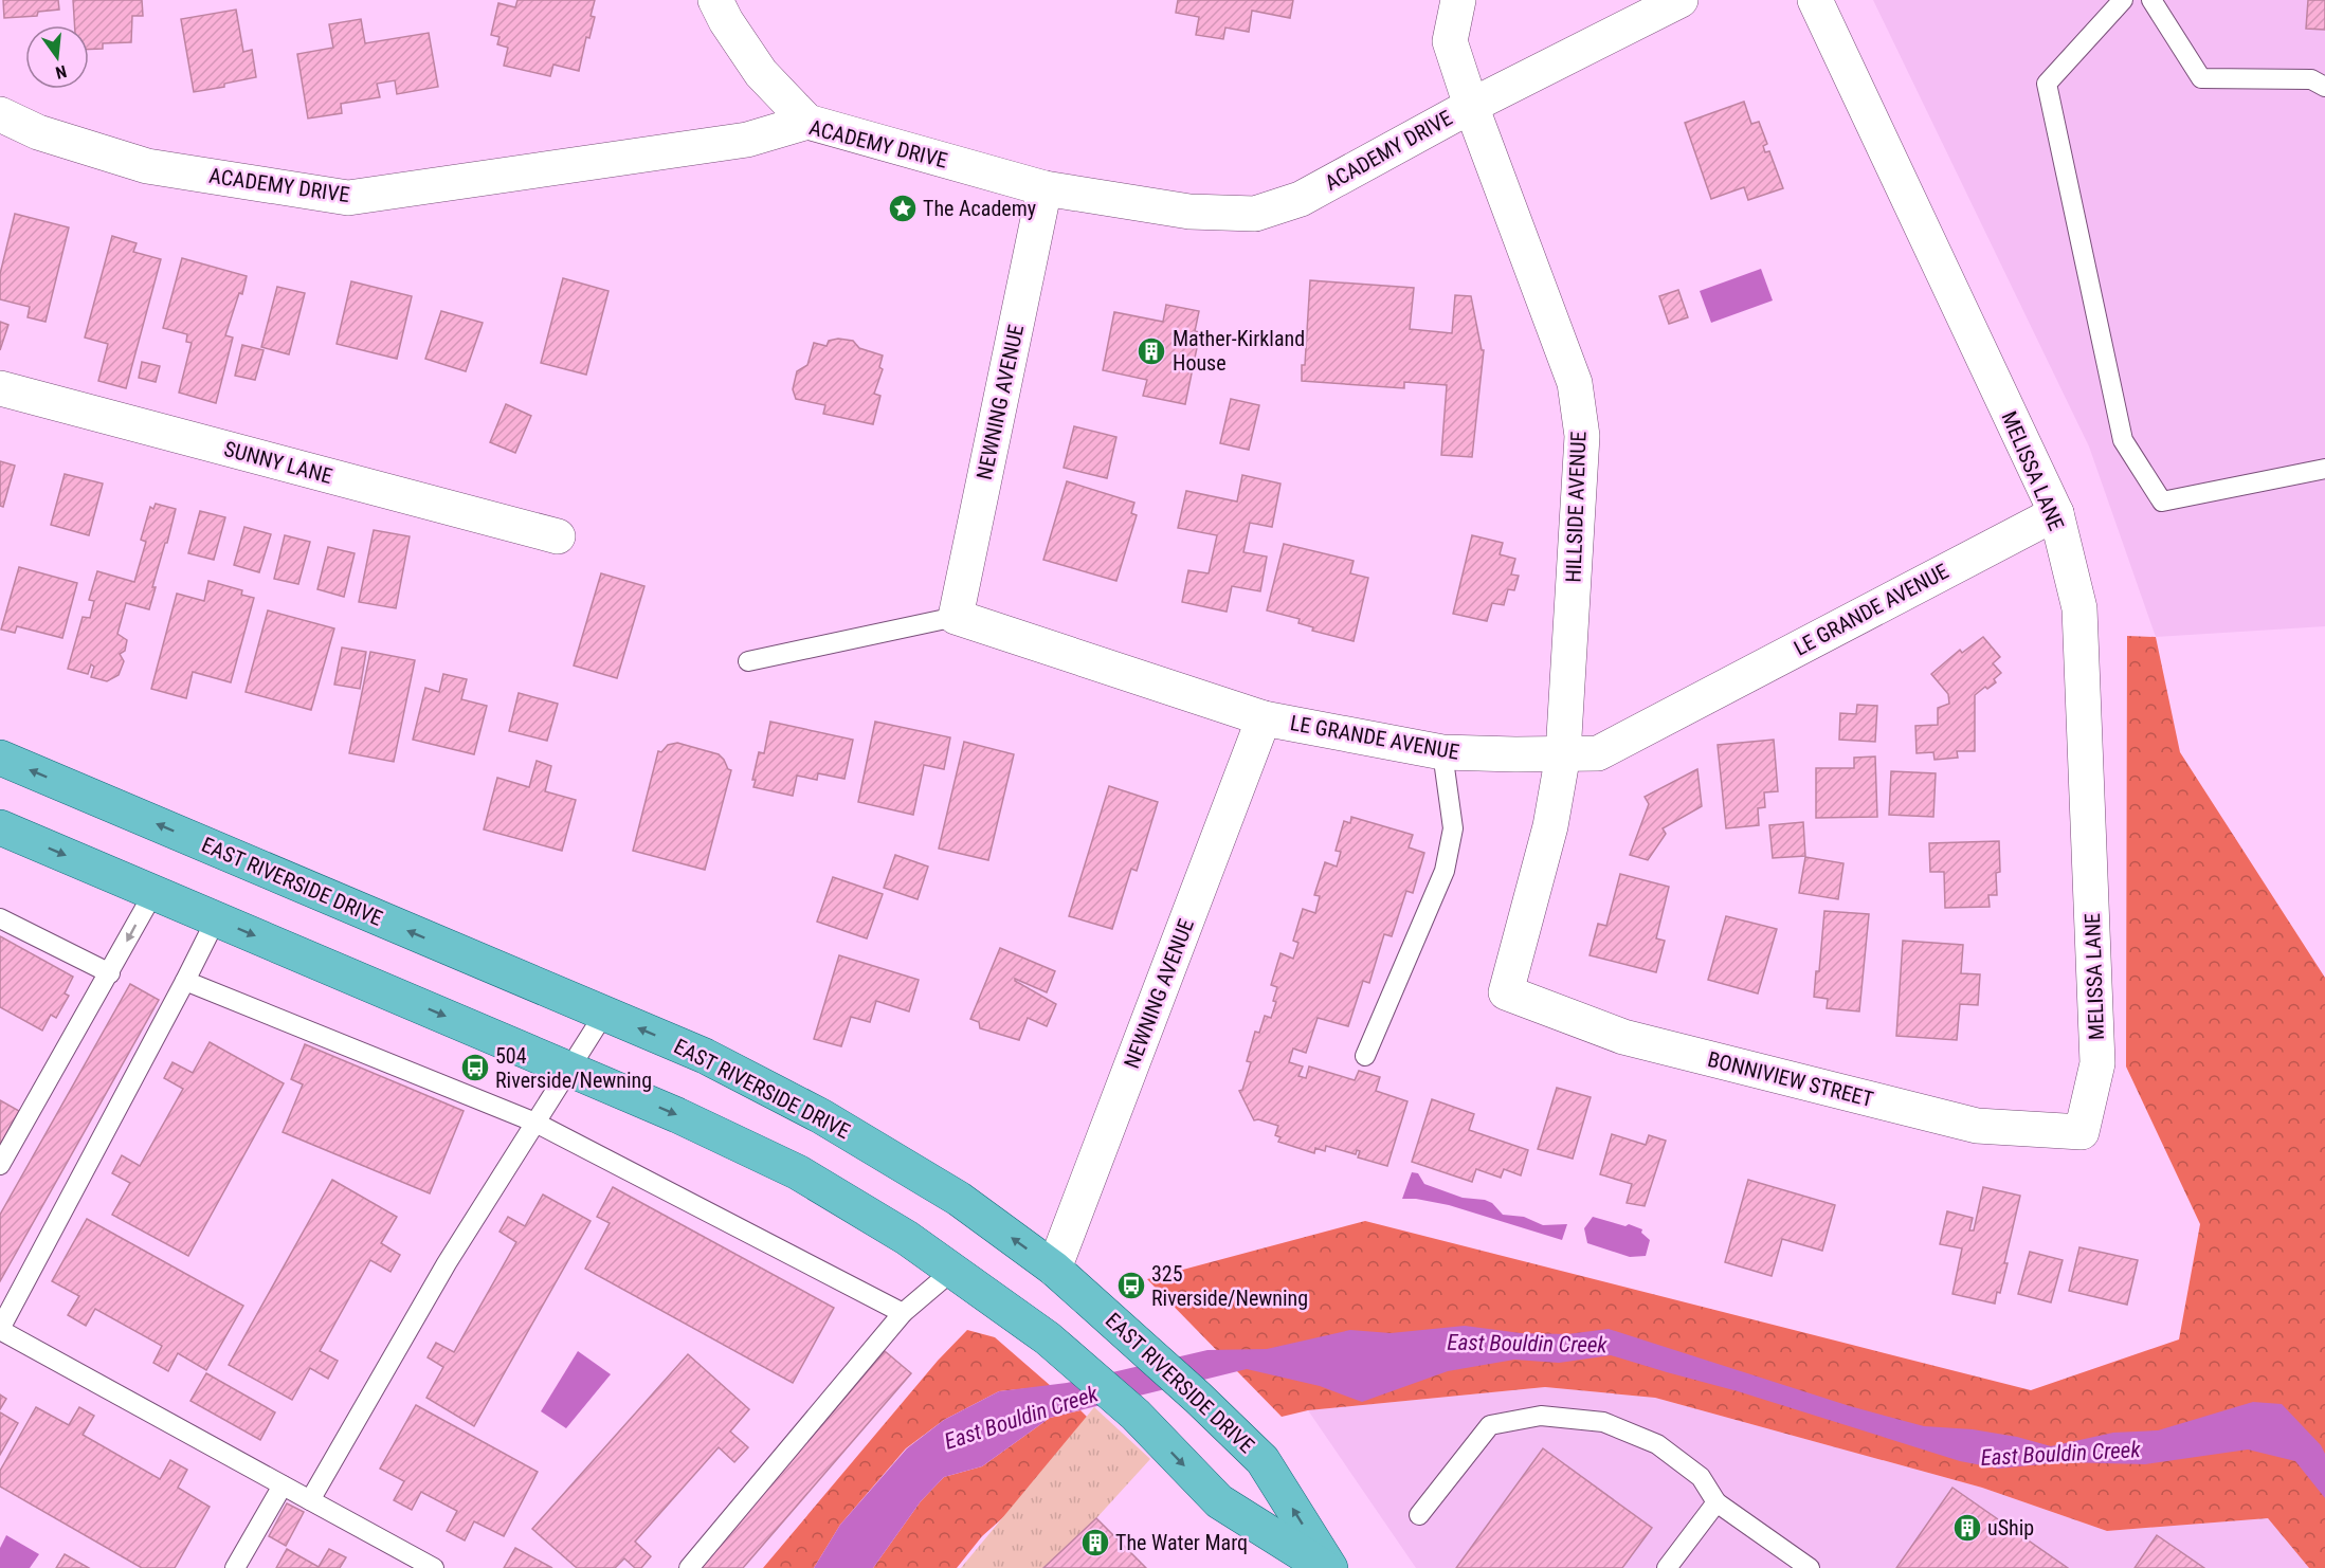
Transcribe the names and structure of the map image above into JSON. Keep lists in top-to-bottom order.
{
  "streets": {
    "main road": ["EAST RIVERSIDE DRIVE"],
    "street": [
      "ACADEMY DRIVE",
      "NEWNING AVENUE",
      "SUNNY LANE",
      "MELISSA LANE",
      "HILLSIDE AVENUE",
      "LE GRANDE AVENUE",
      "BONNIVIEW STREET"
    ]
  },
  "crossings": [
    ["ACADEMY DRIVE", "NEWNING AVENUE"],
    ["ACADEMY DRIVE", "HILLSIDE AVENUE"],
    ["NEWNING AVENUE", "LE GRANDE AVENUE"],
    ["NEWNING AVENUE", "EAST RIVERSIDE DRIVE"],
    ["MELISSA LANE", "LE GRANDE AVENUE"],
    ["MELISSA LANE", "BONNIVIEW STREET"],
    ["HILLSIDE AVENUE", "LE GRANDE AVENUE"],
    ["HILLSIDE AVENUE", "BONNIVIEW STREET"]
  ],
  "water": ["East Bouldin Creek"],
  "places": {
    "place": ["The Academy"],
    "building": ["Mather-Kirkland House", "uShip", "The Water Marq"],
    "bus stop": ["504 Riverside/Newning", "325 Riverside/Newning"]
  },
  "north": "bottom"
}
